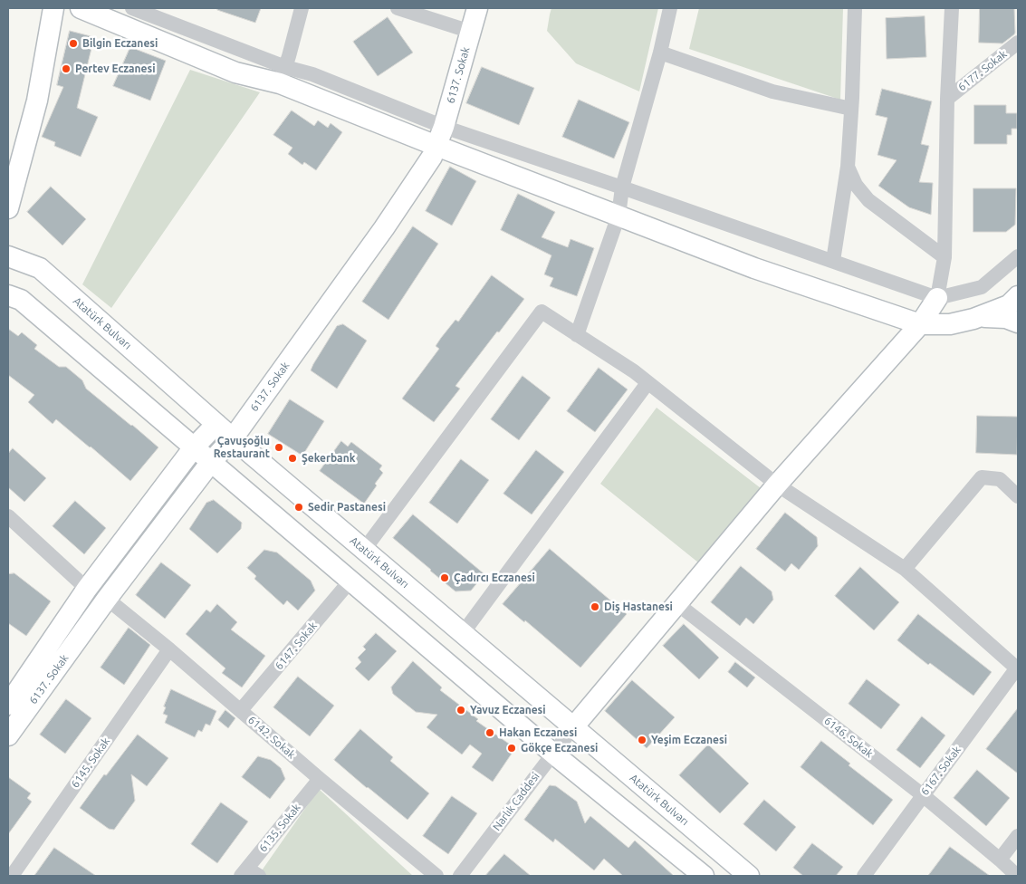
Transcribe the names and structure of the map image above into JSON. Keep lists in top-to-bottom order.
{
  "streets": {
    "street": [
      "6177. Sokak",
      "6137. Sokak",
      "Atatürk Bulvarı",
      "6147. Sokak",
      "6142. Sokak",
      "6146. Sokak",
      "6145. Sokak",
      "6167. Sokak",
      "Narlık Caddesi",
      "6135. Sokak"
    ]
  },
  "crossings": [
    ["6137. Sokak", "Atatürk Bulvarı"],
    ["6137. Sokak", "6142. Sokak"],
    ["Atatürk Bulvarı", "Narlık Caddesi"],
    ["6147. Sokak", "6142. Sokak"],
    ["6142. Sokak", "6145. Sokak"],
    ["6142. Sokak", "6135. Sokak"],
    ["6146. Sokak", "6167. Sokak"]
  ],
  "places": [
    "Bilgin Eczanesi",
    "Pertev Eczanesi",
    "Çavuşoğlu Restaurant",
    "Şekerbank",
    "Sedir Pastanesi",
    "Çadırcı Eczanesi",
    "Diş Hastanesi",
    "Yavuz Eczanesi",
    "Hakan Eczanesi",
    "Yeşim Eczanesi",
    "Gökçe Eczanesi"
  ]
}
